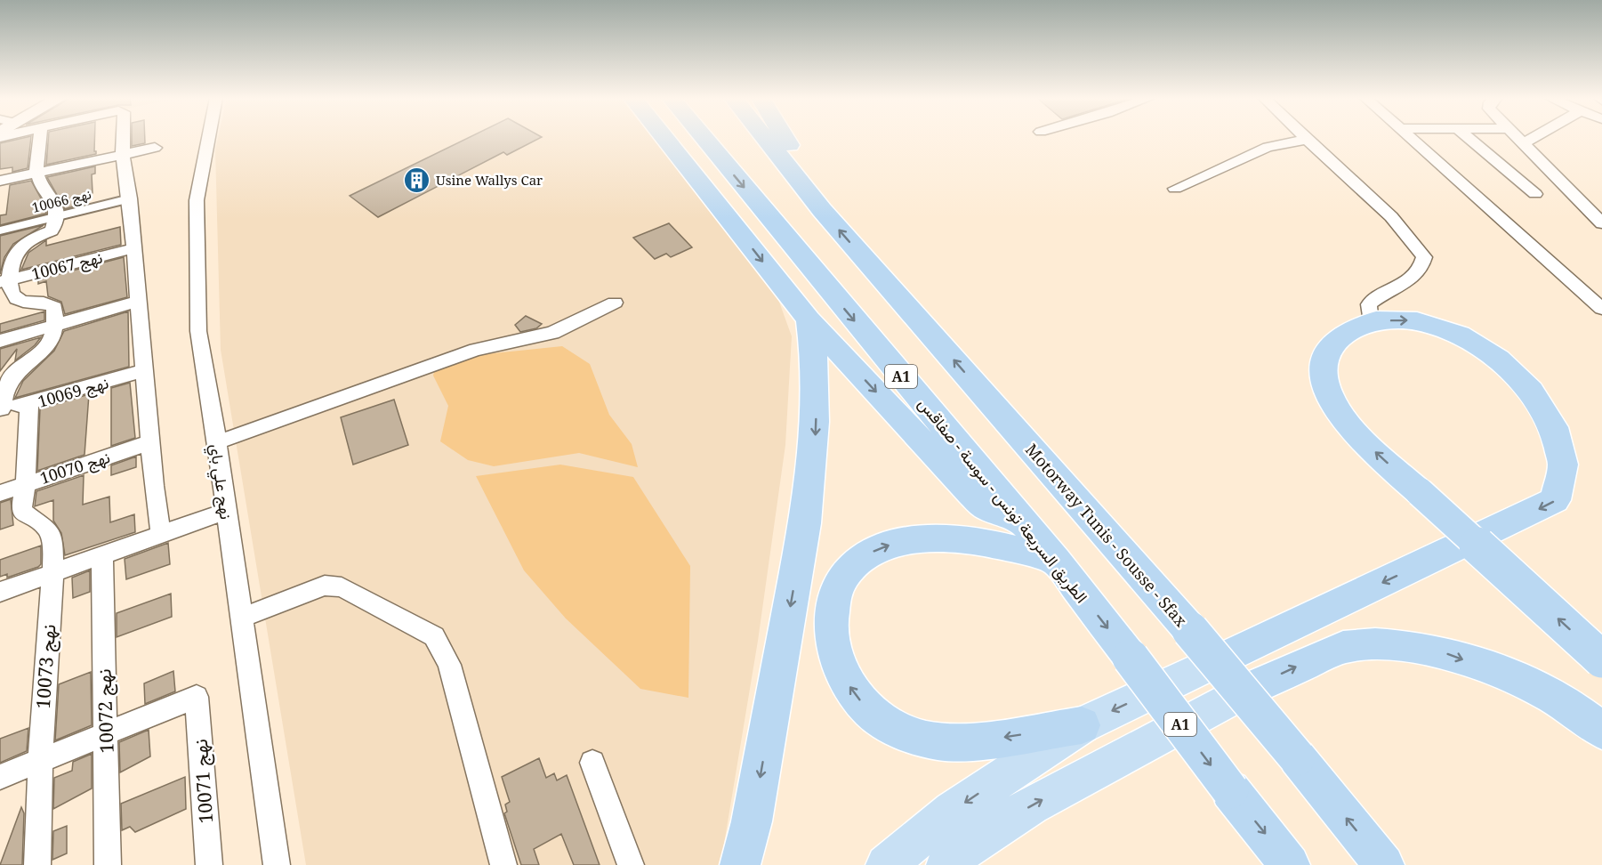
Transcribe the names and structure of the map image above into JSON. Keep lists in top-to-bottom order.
{
  "streets": {
    "highway": ["A1", "الطريق السريعة تونس - سوسة - صفاقس", "Motorway Tunis - Sousse - Sfax"],
    "street": [
      "نهج 10066",
      "نهج 10067",
      "نهج 10069",
      "نهج 10070",
      "نهج علي باي",
      "نهج 10073",
      "نهج 10072",
      "نهج 10071"
    ]
  },
  "crossings": [
    ["نهج 10070", "نهج 10073"],
    ["نهج 10072", "نهج 10071"]
  ],
  "places": {
    "building": ["Usine Wallys Car"]
  }
}
